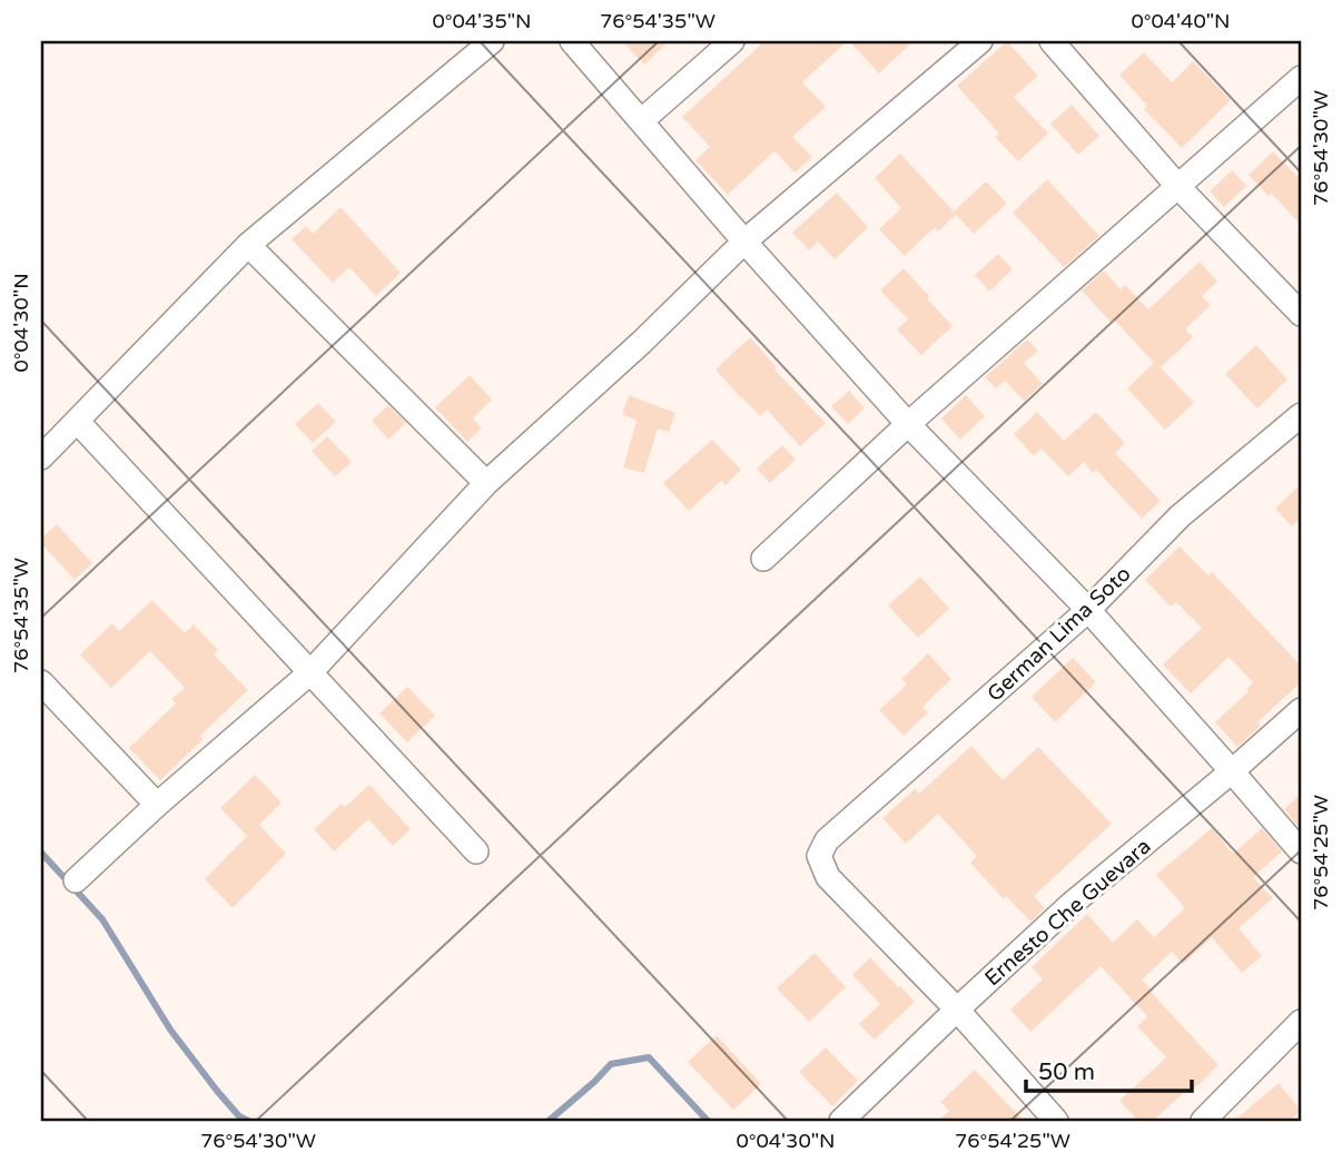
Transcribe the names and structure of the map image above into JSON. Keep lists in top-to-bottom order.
{
  "streets": {
    "street": ["German Lima Soto", "Ernesto Che Guevara"]
  },
  "crossings": [
    ["German Lima Soto", "Ernesto Che Guevara"]
  ],
  "scale_bar": "50 m",
  "coordinates": [
    "0°04'35\"N",
    "76°54'35\"W",
    "0°04'40\"N",
    "76°54'30\"W",
    "0°04'30\"N",
    "76°54'25\"W"
  ]
}
